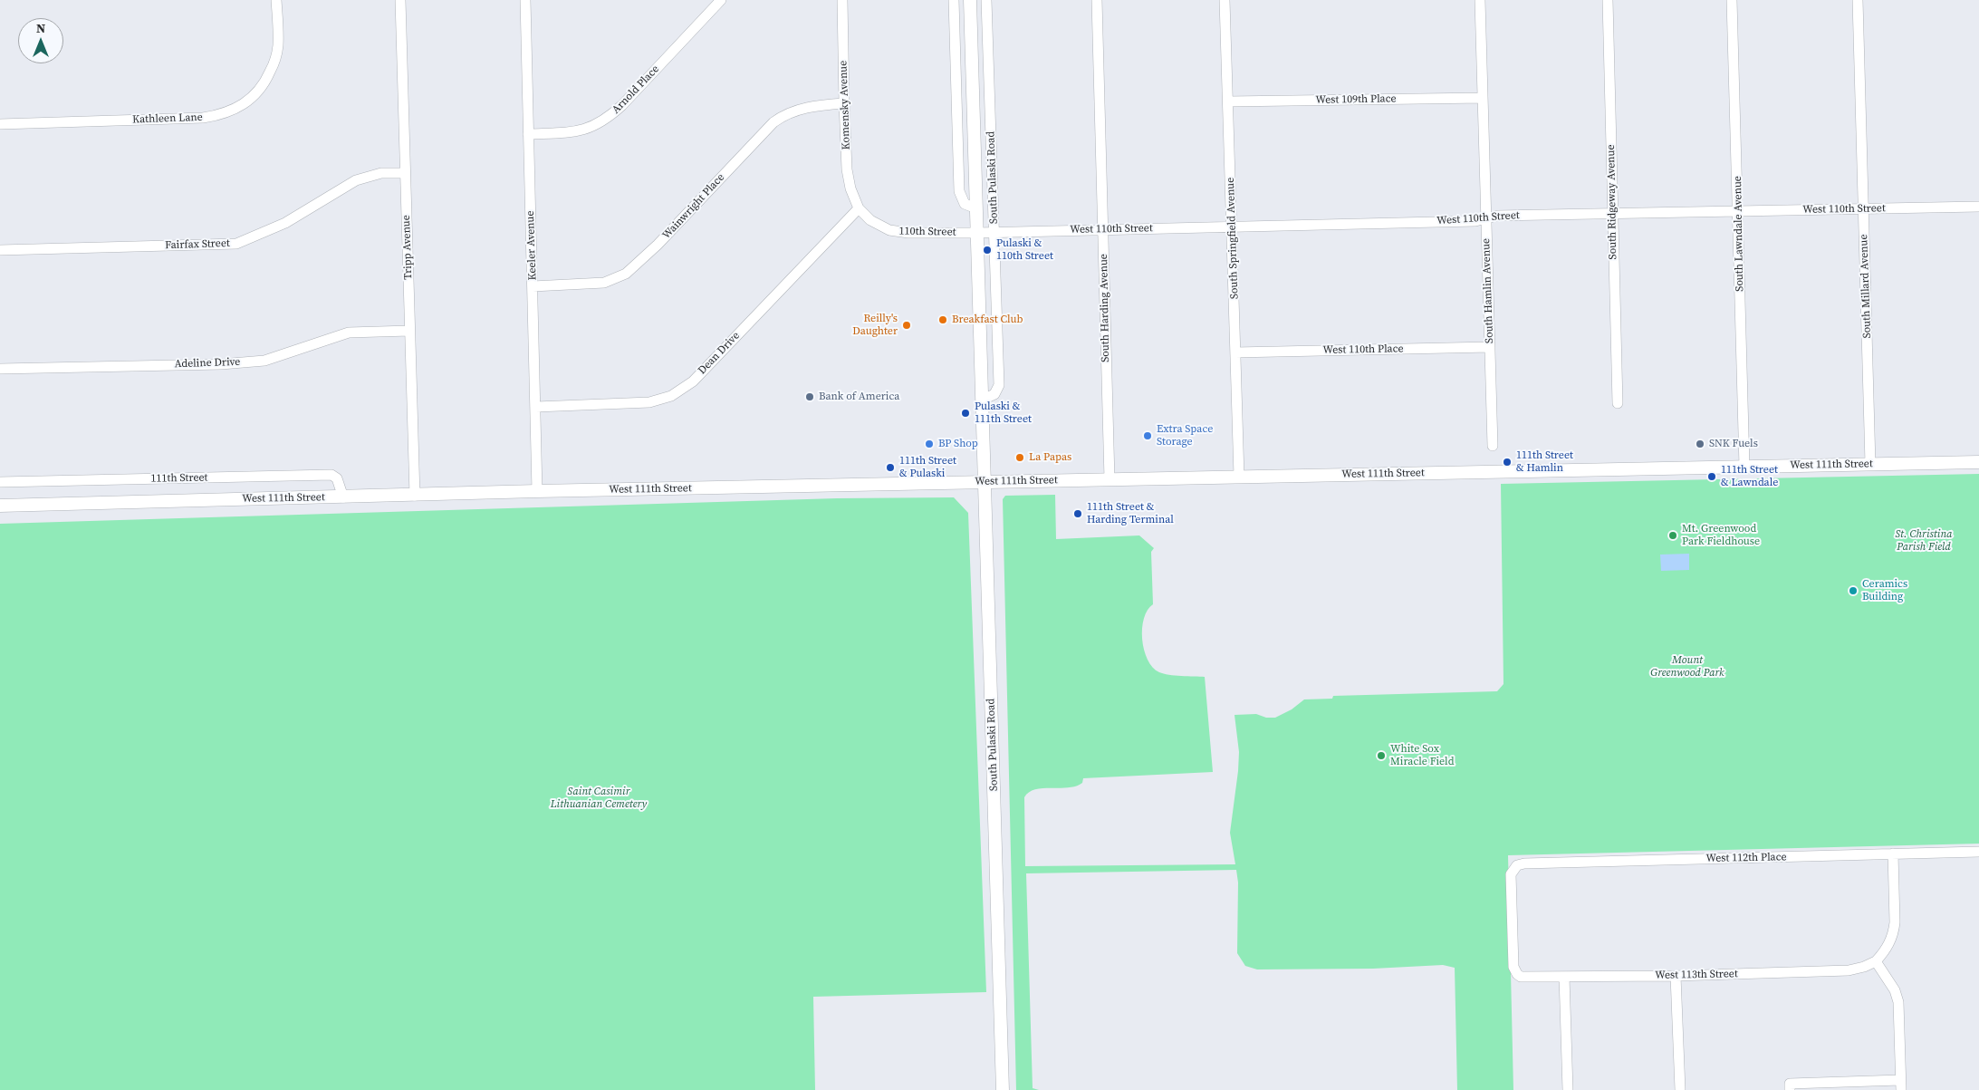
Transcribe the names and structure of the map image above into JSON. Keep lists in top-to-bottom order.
{
  "streets": {
    "main road": ["South Pulaski Road", "West 111th Street"],
    "street": [
      "Arnold Place",
      "West 109th Place",
      "Komensky Avenue",
      "Kathleen Lane",
      "South Ridgeway Avenue",
      "Wainwright Place",
      "West 110th Street",
      "110th Street",
      "South Lawndale Avenue",
      "South Springfield Avenue",
      "Fairfax Street",
      "Keeler Avenue",
      "Tripp Avenue",
      "South Millard Avenue",
      "South Hamlin Avenue",
      "South Harding Avenue",
      "West 110th Place",
      "Dean Drive",
      "Adeline Drive",
      "111th Street",
      "West 112th Place",
      "West 113th Street"
    ]
  },
  "crossings": [
    ["Arnold Place", "Keeler Avenue"],
    ["West 109th Place", "South Springfield Avenue"],
    ["West 109th Place", "South Hamlin Avenue"],
    ["Komensky Avenue", "Wainwright Place"],
    ["Komensky Avenue", "110th Street"],
    ["Komensky Avenue", "Dean Drive"],
    ["South Pulaski Road", "West 110th Street"],
    ["South Pulaski Road", "110th Street"],
    ["South Pulaski Road", "West 111th Street"],
    ["South Ridgeway Avenue", "West 110th Street"],
    ["Wainwright Place", "Keeler Avenue"],
    ["West 110th Street", "110th Street"],
    ["West 110th Street", "South Lawndale Avenue"],
    ["West 110th Street", "South Springfield Avenue"],
    ["West 110th Street", "South Millard Avenue"],
    ["West 110th Street", "South Hamlin Avenue"],
    ["West 110th Street", "South Harding Avenue"],
    ["110th Street", "Dean Drive"],
    ["South Lawndale Avenue", "West 111th Street"],
    ["South Springfield Avenue", "West 110th Place"],
    ["South Springfield Avenue", "West 111th Street"],
    ["Fairfax Street", "Tripp Avenue"],
    ["Keeler Avenue", "Dean Drive"],
    ["Keeler Avenue", "West 111th Street"],
    ["Tripp Avenue", "Adeline Drive"],
    ["Tripp Avenue", "West 111th Street"],
    ["South Millard Avenue", "West 111th Street"],
    ["South Hamlin Avenue", "West 110th Place"],
    ["South Harding Avenue", "West 111th Street"],
    ["West 111th Street", "111th Street"],
    ["West 112th Place", "West 113th Street"]
  ],
  "parks": ["St. Christina Parish Field", "Mount Greenwood Park", "Saint Casimir Lithuanian Cemetery"],
  "places": [
    "Pulaski & 110th Street",
    "Breakfast Club",
    "Reilly's Daughter",
    "Bank of America",
    "Pulaski & 111th Street",
    "Extra Space Storage",
    "BP Shop",
    "SNK Fuels",
    "La Papas",
    "111th Street & Hamlin",
    "111th Street & Pulaski",
    "111th Street & Lawndale",
    "111th Street & Harding Terminal",
    "Mt. Greenwood Park Fieldhouse",
    "Ceramics Building",
    "White Sox Miracle Field"
  ],
  "north": "top"
}
